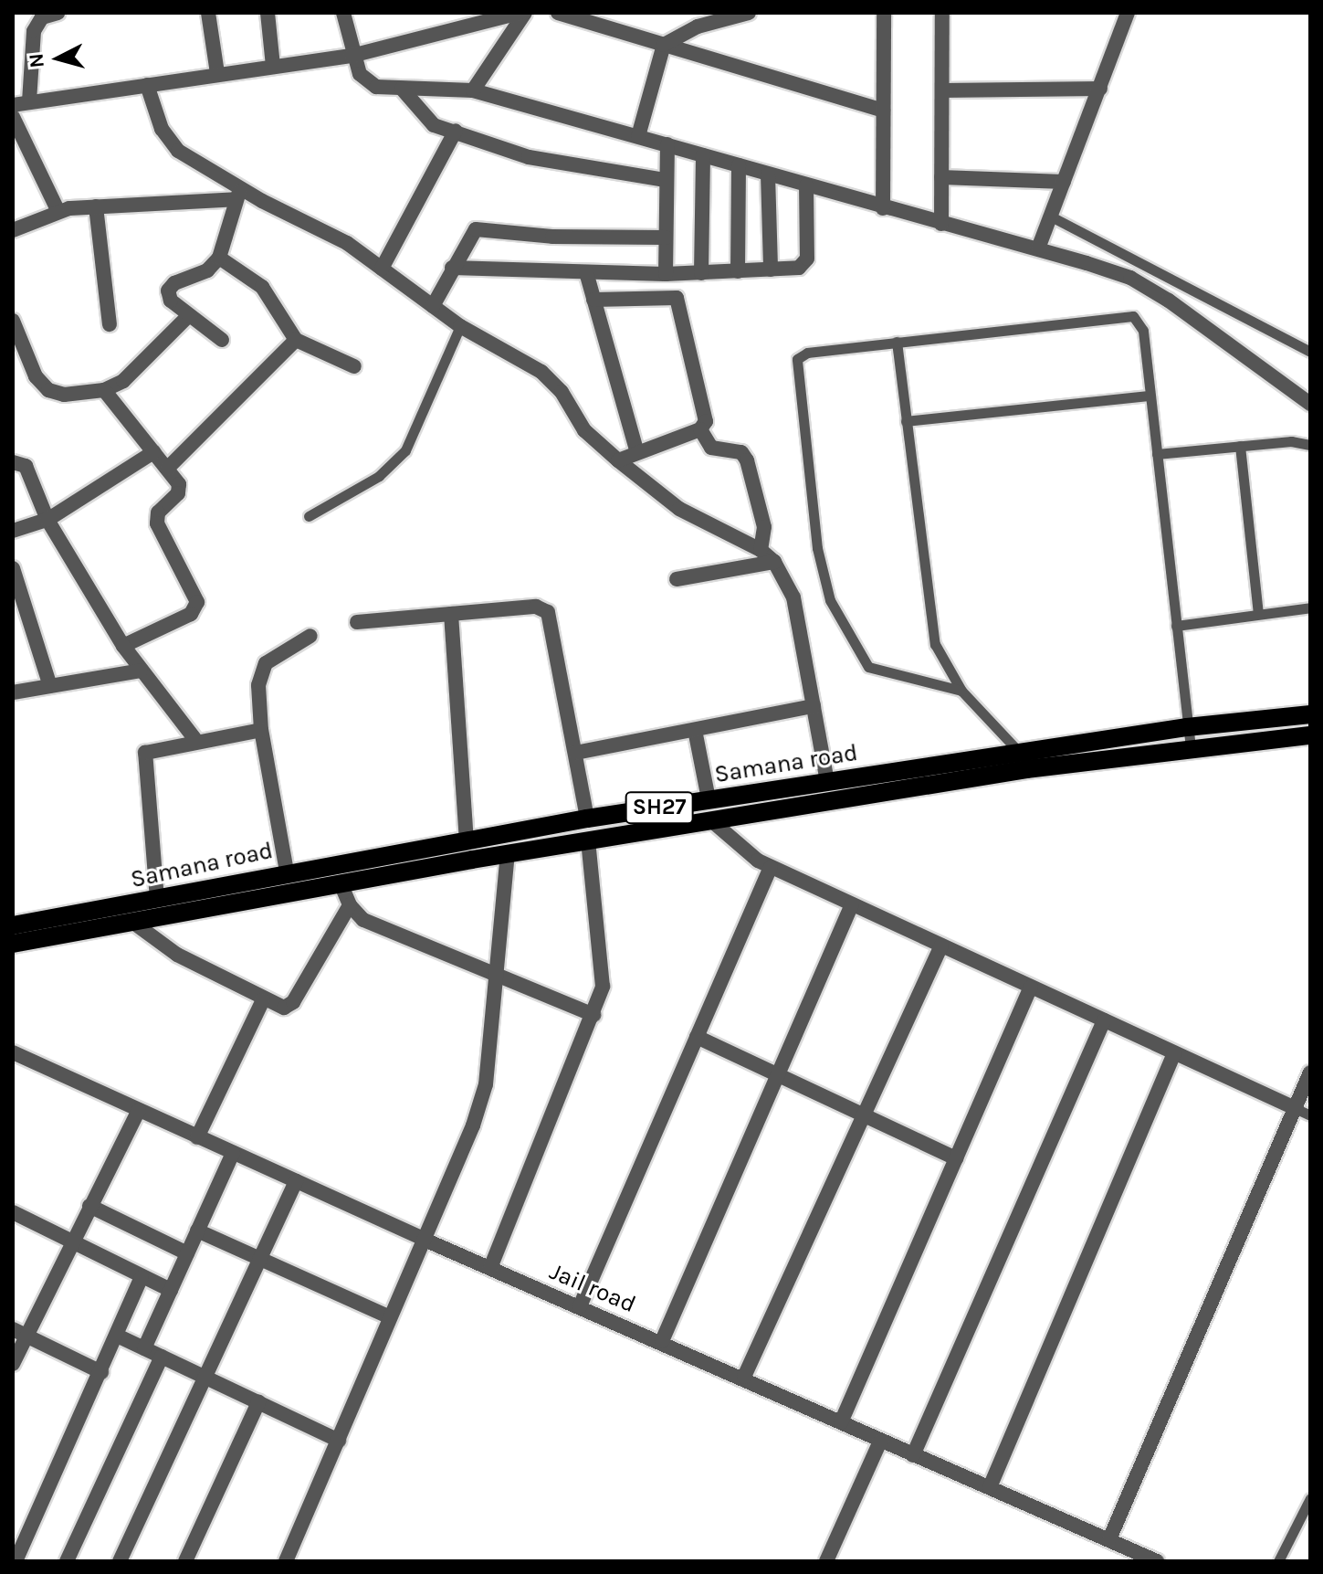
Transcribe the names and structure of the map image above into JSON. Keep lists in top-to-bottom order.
{
  "streets": {
    "main road": ["Samana road", "SH27"],
    "street": ["Jail road"]
  },
  "north": "left"
}
